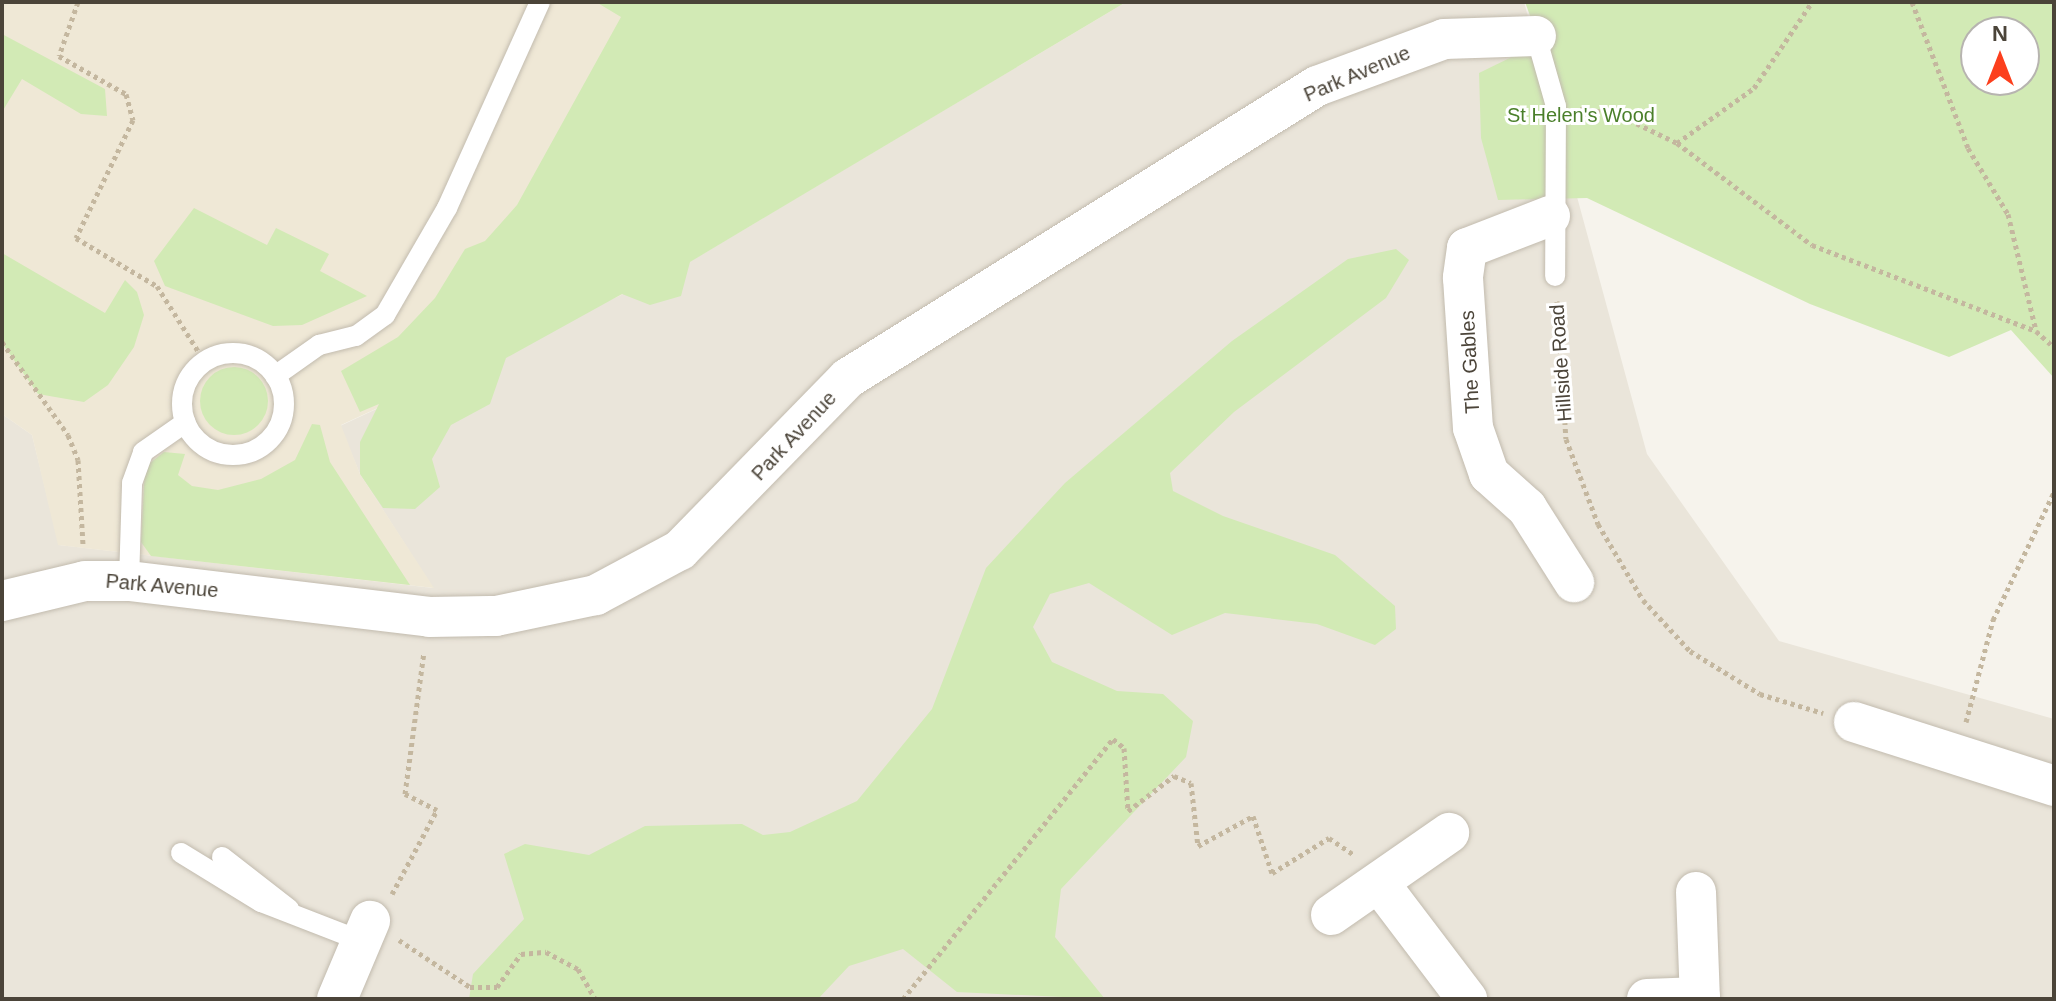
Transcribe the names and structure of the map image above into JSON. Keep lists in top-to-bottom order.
{
  "streets": {
    "street": ["Park Avenue", "The Gables"],
    "lane": ["Hillside Road"]
  },
  "crossings": [
    ["Park Avenue", "Hillside Road"],
    ["The Gables", "Hillside Road"]
  ],
  "parks": ["St Helen's Wood"],
  "north": "top"
}
